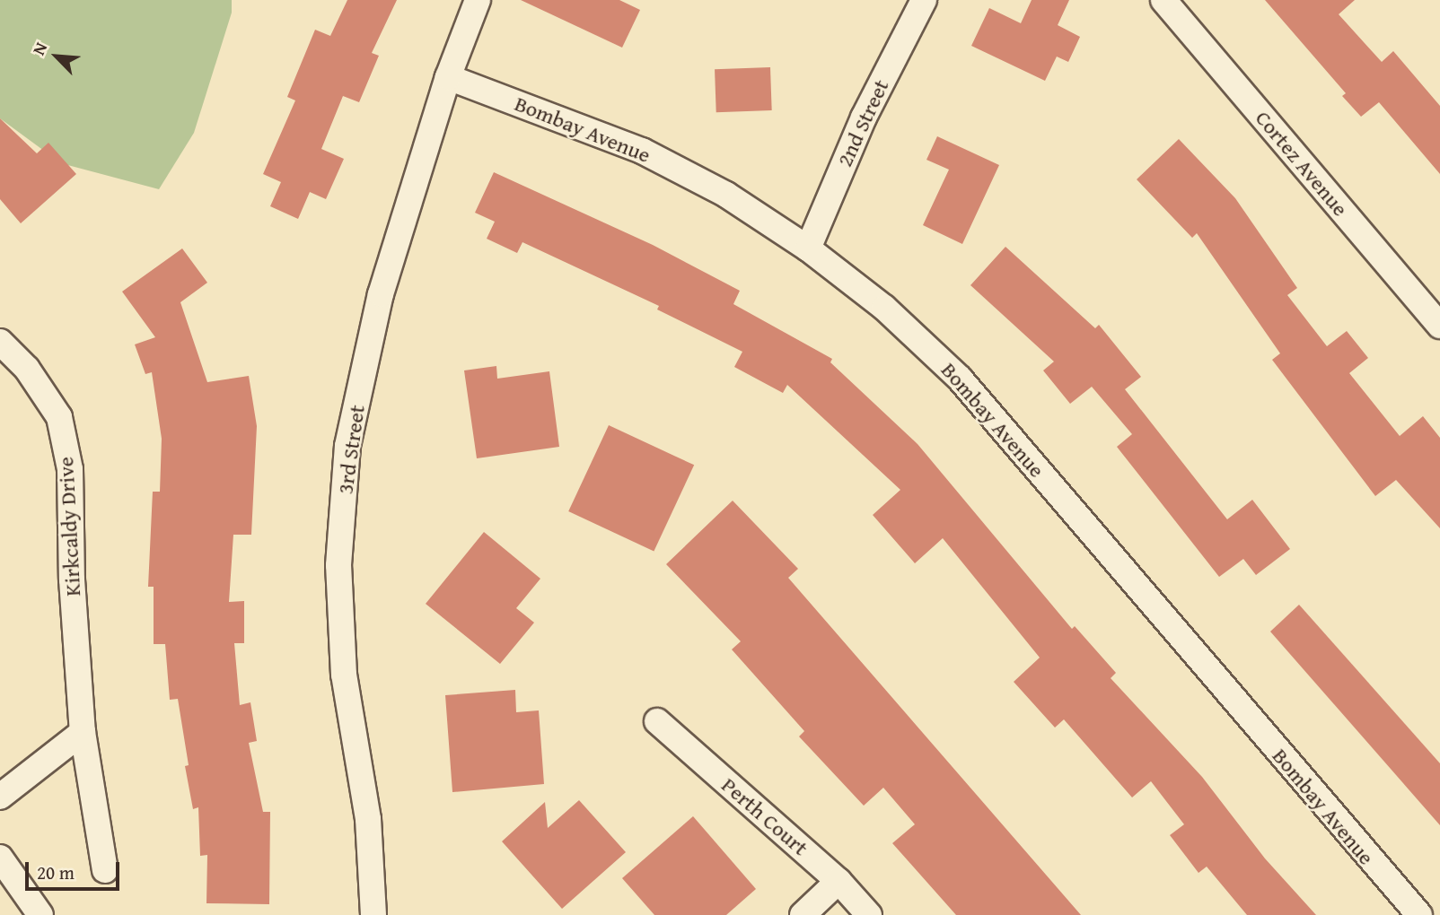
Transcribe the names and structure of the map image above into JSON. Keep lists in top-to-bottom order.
{
  "streets": {
    "street": [
      "2nd Street",
      "Bombay Avenue",
      "Cortez Avenue",
      "3rd Street",
      "Kirkcaldy Drive",
      "Perth Court"
    ]
  },
  "crossings": [
    ["2nd Street", "Bombay Avenue"],
    ["Bombay Avenue", "3rd Street"]
  ],
  "scale_bar": "20 m",
  "north": "top left"
}
